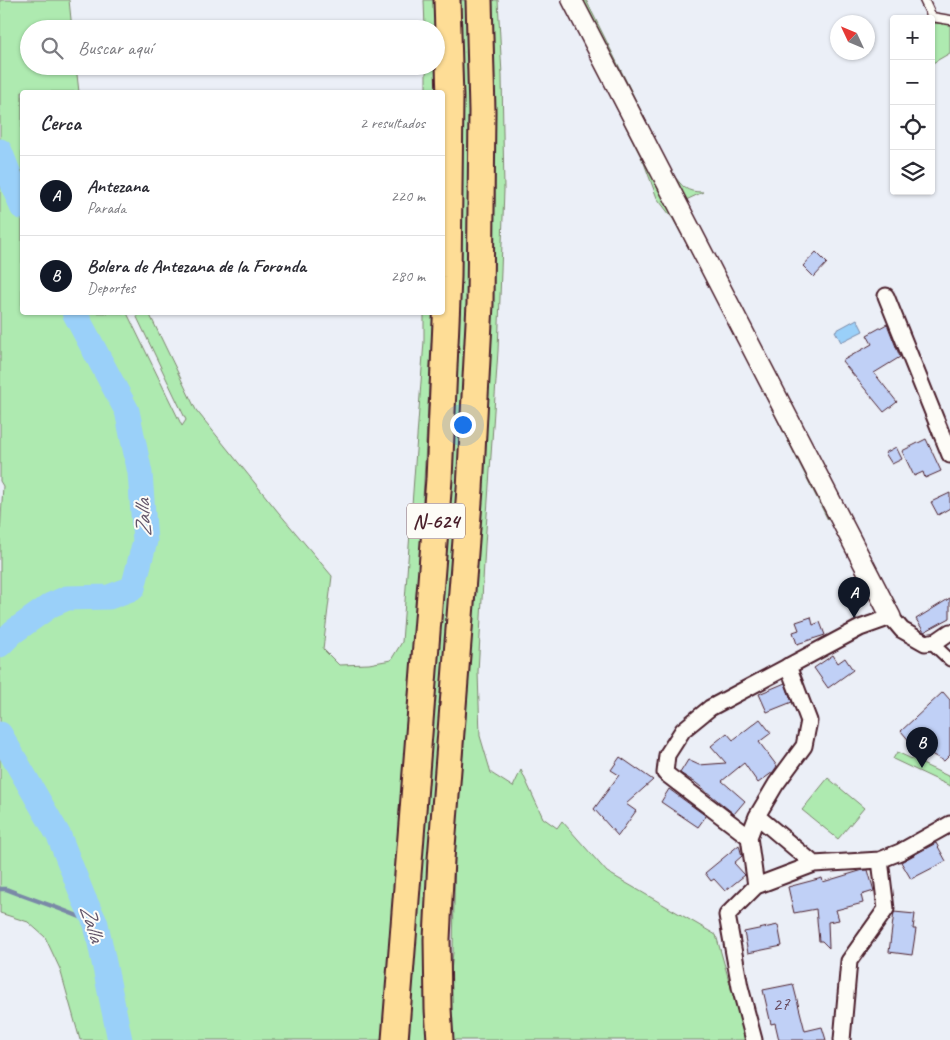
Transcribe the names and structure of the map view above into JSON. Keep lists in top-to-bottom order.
{
  "streets": {
    "highway": ["N-624"]
  },
  "water": ["Zalla"],
  "house_numbers": ["27"],
  "north": "top left",
  "page": {
    "map_buttons": ["+", "−"],
    "search": "Buscar aquí",
    "heading": ["Cerca", "2 resultados"],
    "list": [
      {
        "mark": "A",
        "name": "Antezana",
        "note": "Parada",
        "value": "220 m"
      },
      {
        "mark": "B",
        "name": "Bolera de Antezana de la Foronda",
        "note": "Deportes",
        "value": "280 m"
      }
    ],
    "pins": ["A", "B"]
  }
}
